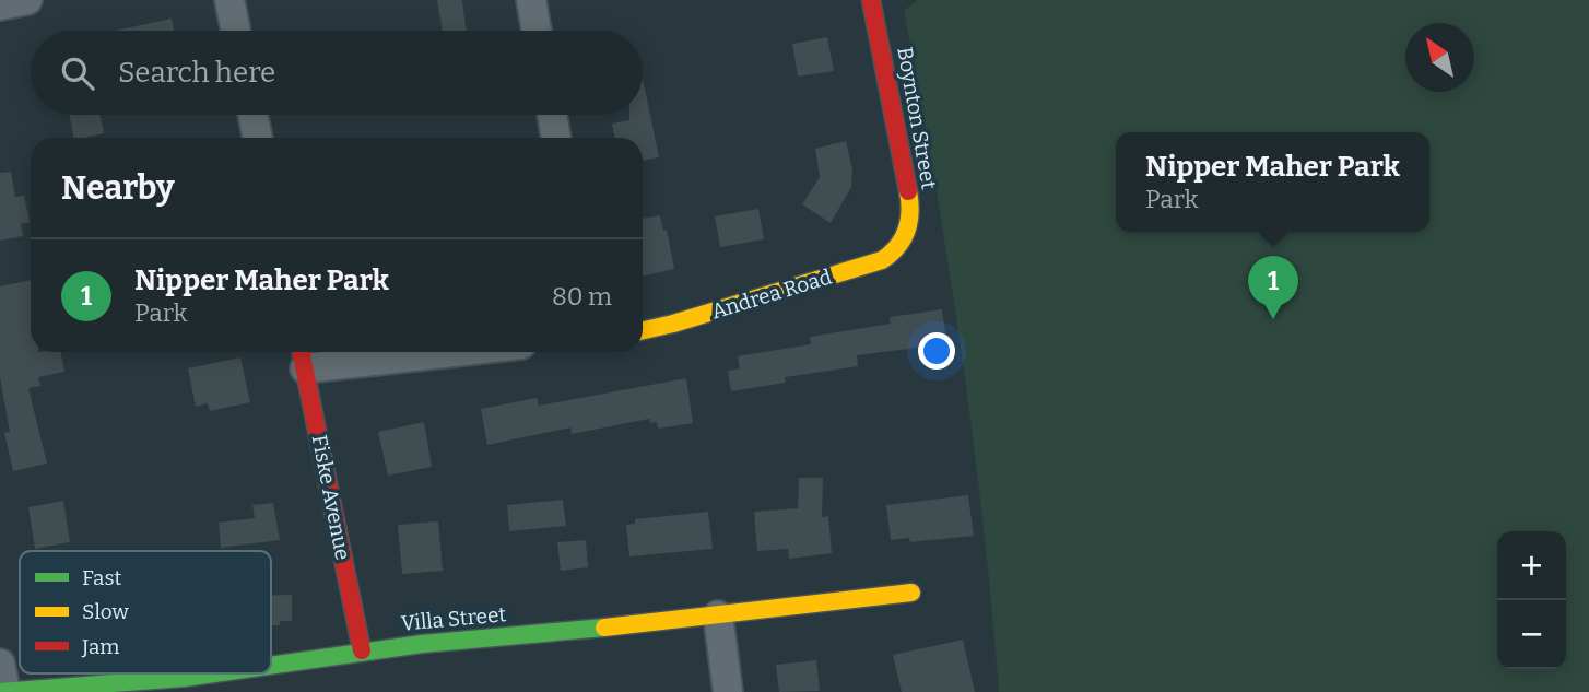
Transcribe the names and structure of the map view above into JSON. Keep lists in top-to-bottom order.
{
  "streets": {
    "street": [
      "Boynton Street",
      "Andrea Road",
      "Fiske Avenue",
      "Villa Street"
    ]
  },
  "crossings": [
    ["Boynton Street", "Andrea Road"],
    ["Fiske Avenue", "Villa Street"]
  ],
  "legend": ["Fast", "Slow", "Jam"],
  "north": "top left",
  "page": {
    "search": "Search here",
    "popup": ["Nipper Maher Park", "Park"],
    "heading": "Nearby",
    "list": [
      {
        "mark": "1",
        "name": "Nipper Maher Park",
        "note": "Park",
        "value": "80 m"
      }
    ],
    "pins": "1",
    "map_buttons": ["+", "−"]
  }
}
